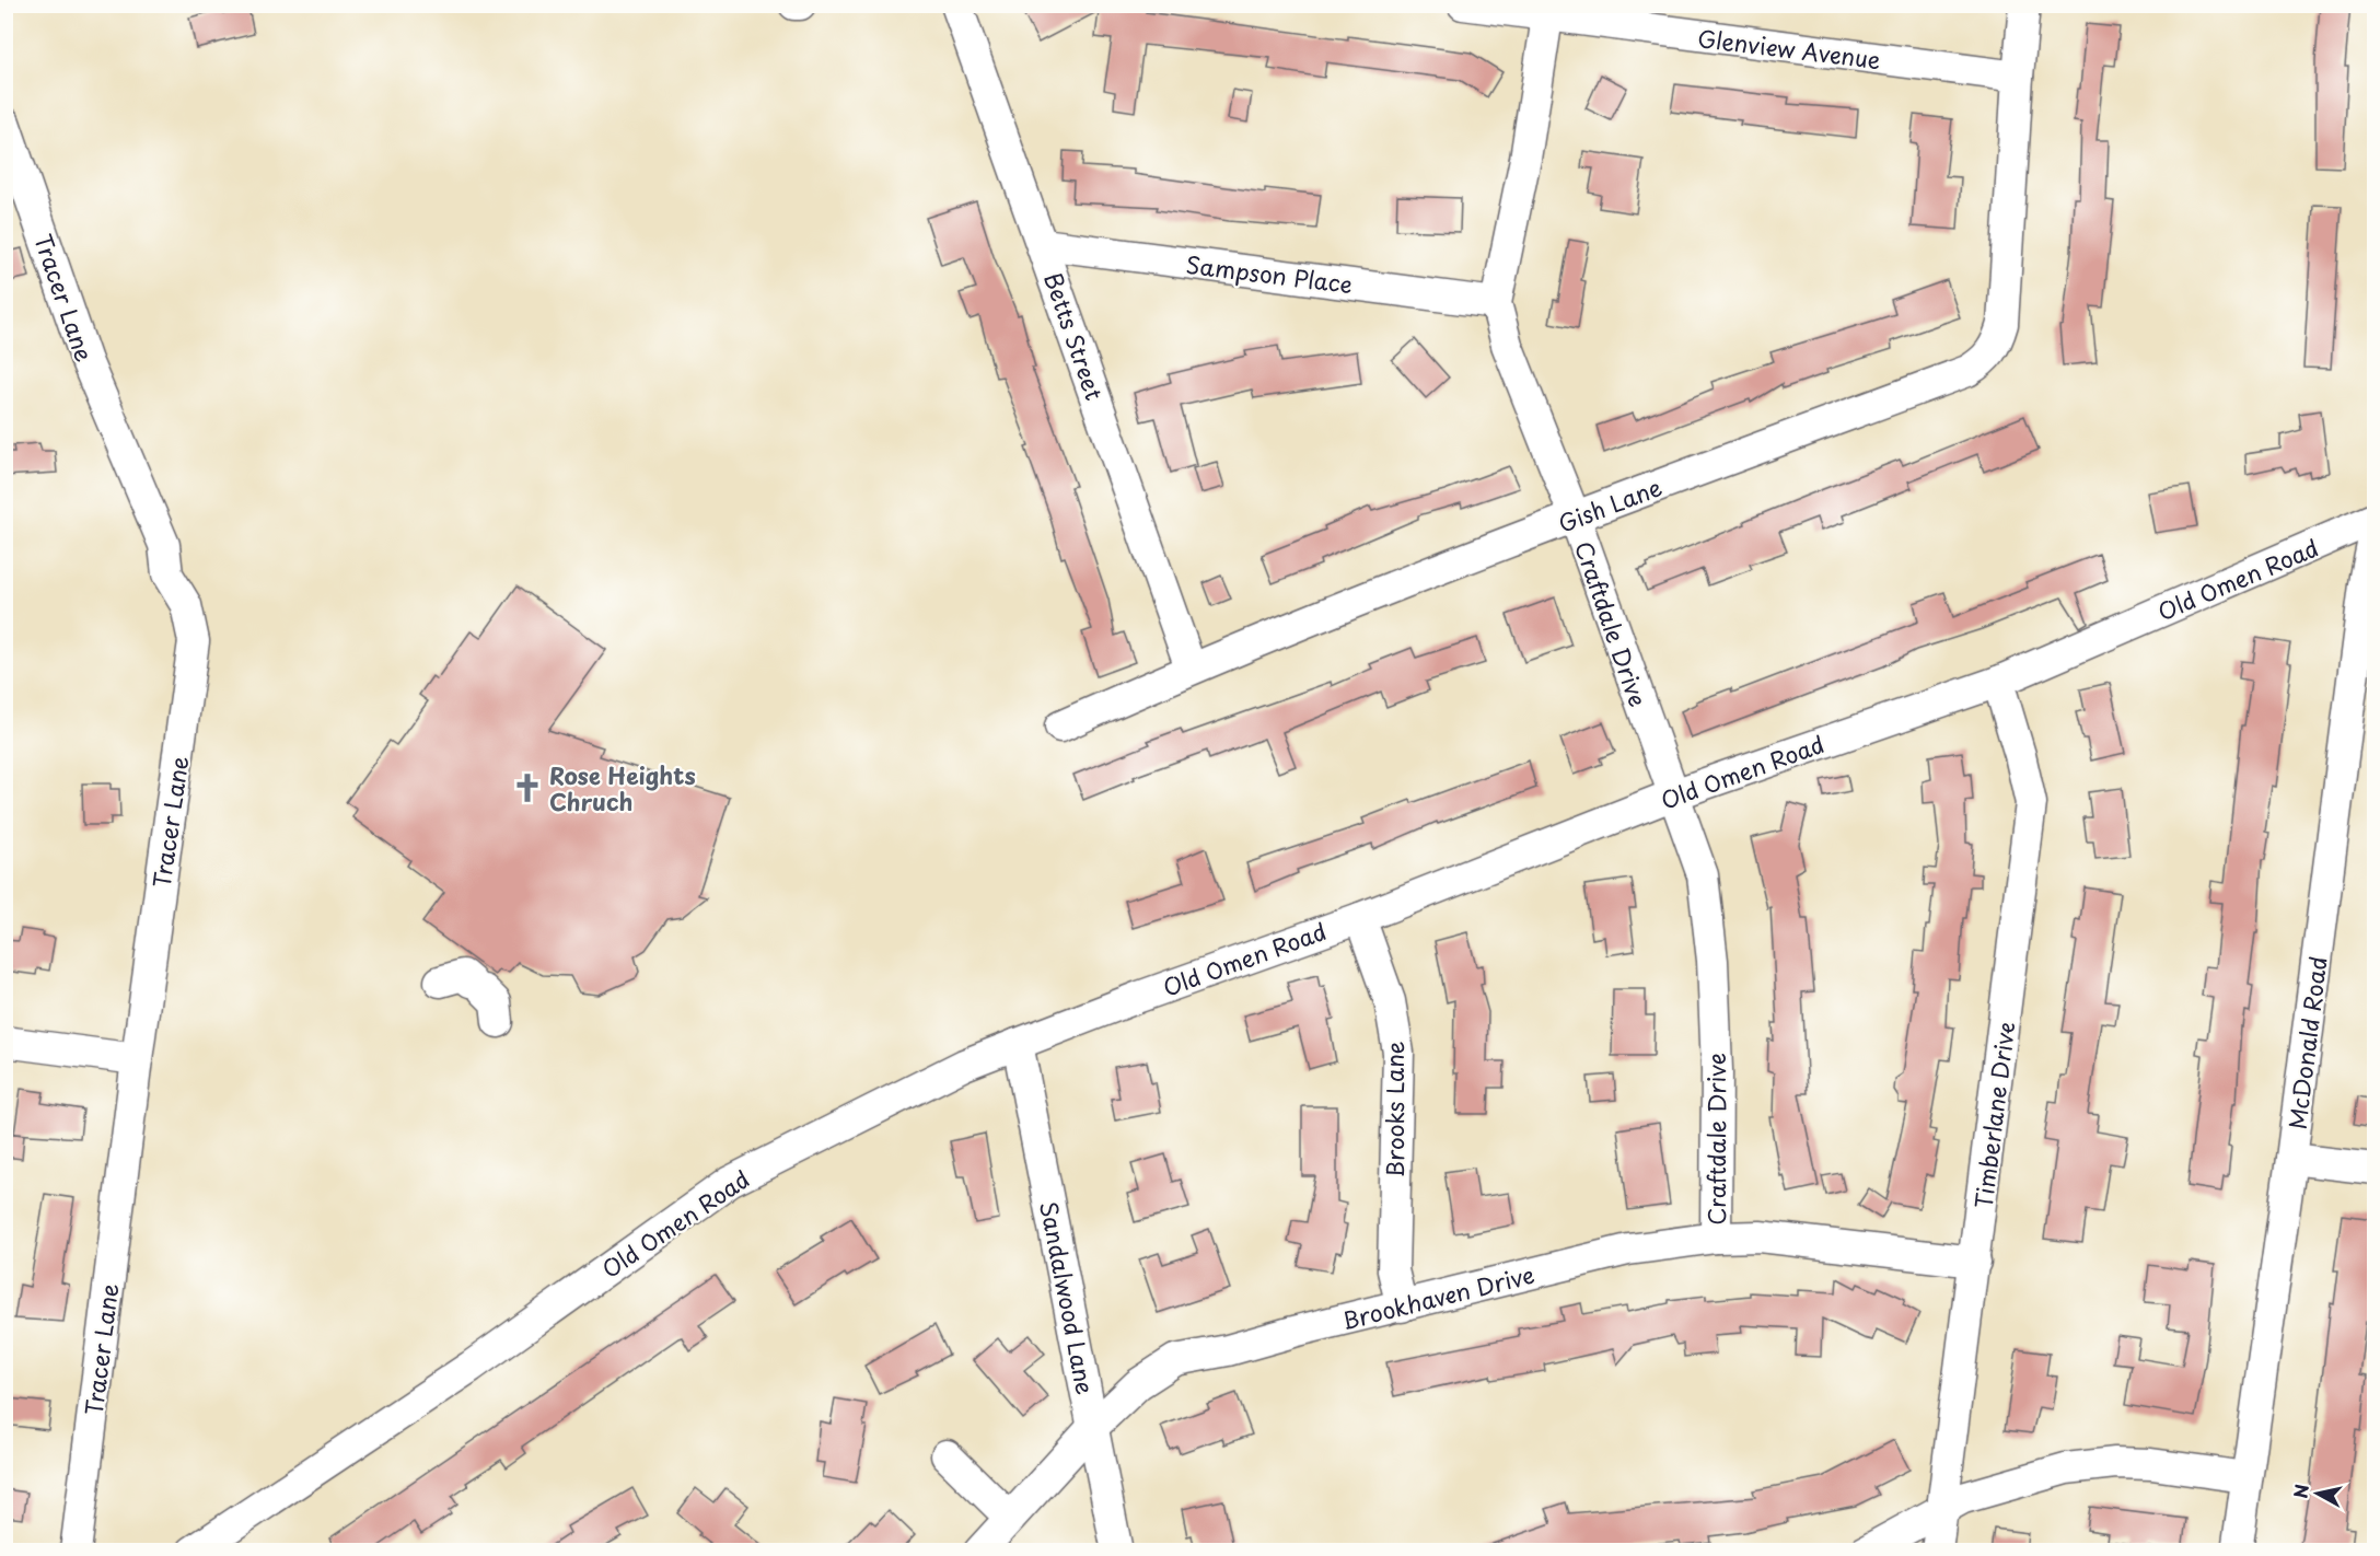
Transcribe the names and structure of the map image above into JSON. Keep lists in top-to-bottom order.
{
  "streets": {
    "street": [
      "Glenview Avenue",
      "Sampson Place",
      "Tracer Lane",
      "Betts Street",
      "Gish Lane",
      "Old Omen Road",
      "Craftdale Drive",
      "McDonald Road",
      "Brooks Lane",
      "Timberlane Drive",
      "Brookhaven Drive",
      "Sandalwood Lane"
    ]
  },
  "crossings": [
    ["Glenview Avenue", "Gish Lane"],
    ["Glenview Avenue", "Craftdale Drive"],
    ["Sampson Place", "Betts Street"],
    ["Sampson Place", "Craftdale Drive"],
    ["Betts Street", "Gish Lane"],
    ["Gish Lane", "Craftdale Drive"],
    ["Old Omen Road", "Craftdale Drive"],
    ["Old Omen Road", "Brooks Lane"],
    ["Old Omen Road", "Timberlane Drive"],
    ["Old Omen Road", "Sandalwood Lane"],
    ["Craftdale Drive", "Brookhaven Drive"],
    ["Brooks Lane", "Brookhaven Drive"],
    ["Timberlane Drive", "Brookhaven Drive"],
    ["Brookhaven Drive", "Sandalwood Lane"]
  ],
  "places": {
    "church": ["Rose Heights Chruch"]
  },
  "north": "left"
}
